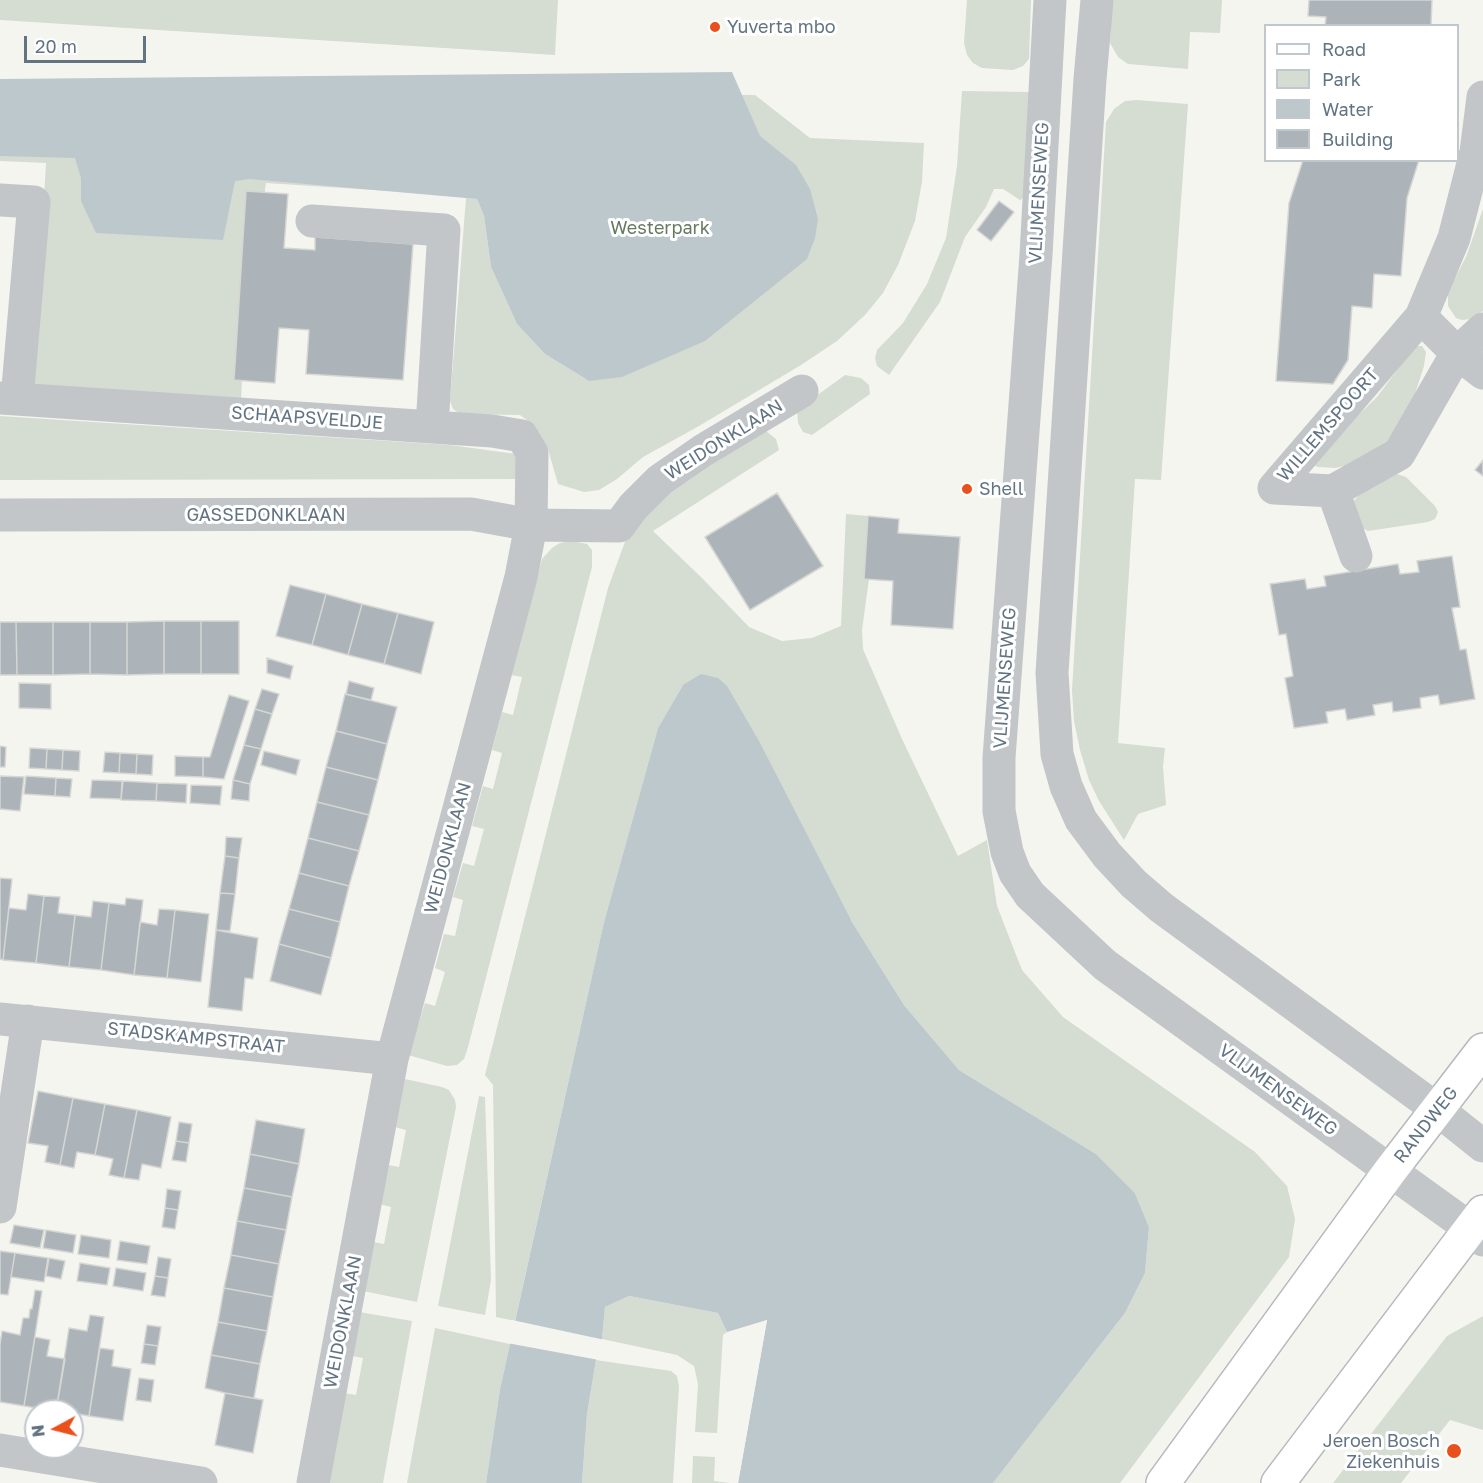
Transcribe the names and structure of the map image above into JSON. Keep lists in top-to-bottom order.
{
  "streets": {
    "main road": ["VLIJMENSEWEG", "RANDWEG"],
    "street": [
      "SCHAAPSVELDJE",
      "WILLEMSPOORT",
      "WEIDONKLAAN",
      "GASSEDONKLAAN",
      "STADSKAMPSTRAAT"
    ]
  },
  "crossings": [
    ["VLIJMENSEWEG", "RANDWEG"],
    ["SCHAAPSVELDJE", "WEIDONKLAAN"],
    ["SCHAAPSVELDJE", "GASSEDONKLAAN"],
    ["WEIDONKLAAN", "GASSEDONKLAAN"],
    ["WEIDONKLAAN", "STADSKAMPSTRAAT"]
  ],
  "parks": ["Westerpark"],
  "places": ["Yuverta mbo", "Shell", "Jeroen Bosch Ziekenhuis"],
  "legend": [
    "Road",
    "Park",
    "Water",
    "Building"
  ],
  "scale_bar": "20 m",
  "north": "left"
}
